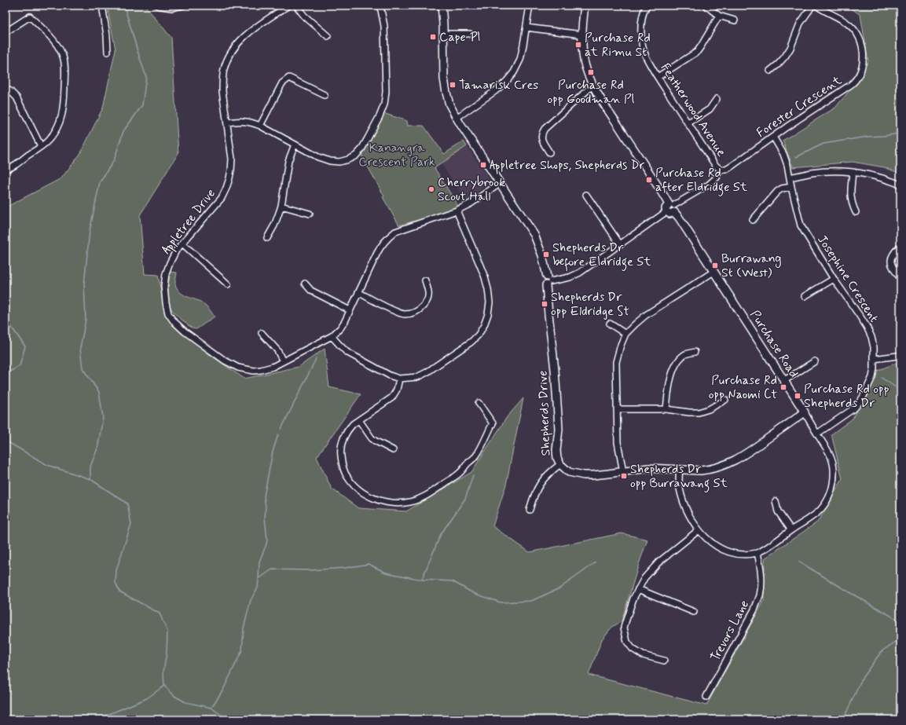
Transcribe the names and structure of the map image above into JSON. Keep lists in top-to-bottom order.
{
  "streets": {
    "main road": ["Purchase Road", "Shepherds Drive"],
    "street": [
      "Forester Crescent",
      "Featherwood Avenue",
      "Appletree Drive",
      "Josephine Crescent",
      "Trevors Lane"
    ]
  },
  "crossings": [
    ["Forester Crescent", "Featherwood Avenue"],
    ["Forester Crescent", "Josephine Crescent"],
    ["Appletree Drive", "Shepherds Drive"],
    ["Josephine Crescent", "Purchase Road"],
    ["Purchase Road", "Shepherds Drive"],
    ["Purchase Road", "Trevors Lane"]
  ],
  "parks": ["Kanangra Crescent Park"],
  "places": {
    "transit": [
      "Cape Pl",
      "Purchase Rd at Rimu St",
      "Purchase Rd opp Goodman Pl",
      "Tamarisk Cres",
      "Appletree Shops, Shepherds Dr",
      "Purchase Rd after Eldridge St",
      "Shepherds Dr before Eldridge St",
      "Burrawang St (West)",
      "Shepherds Dr opp Eldridge St",
      "Purchase Rd opp Naomi Ct",
      "Purchase Rd opp Shepherds Dr",
      "Shepherds Dr opp Burrawang St"
    ],
    "other": ["Cherrybrook Scout Hall"]
  }
}
